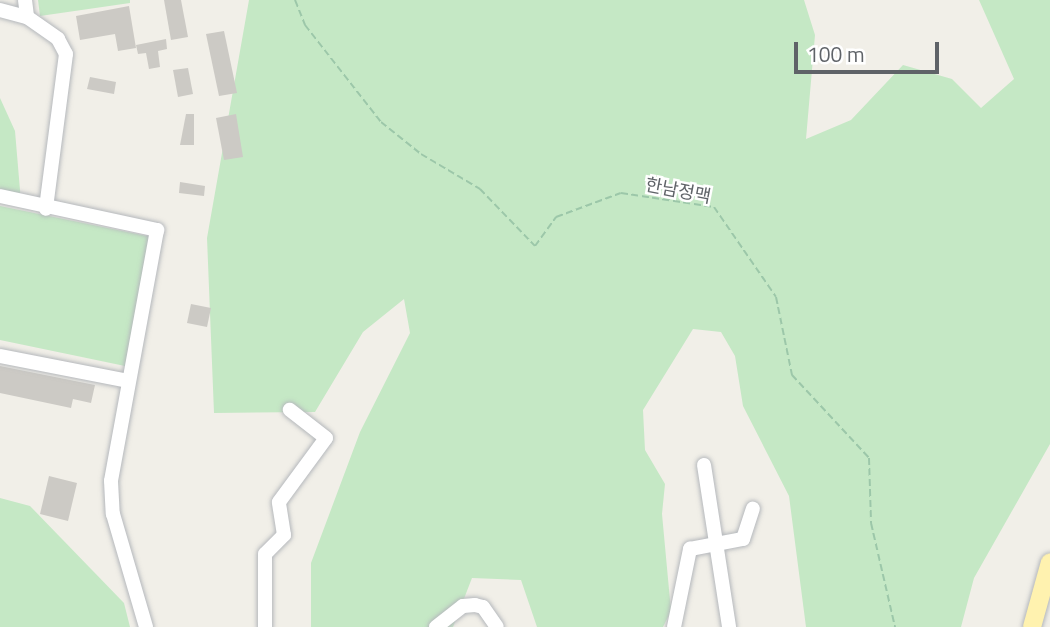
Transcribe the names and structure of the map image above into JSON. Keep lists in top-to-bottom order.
{
  "streets": {
    "path": ["한남정맥"]
  },
  "scale_bar": "100 m"
}
